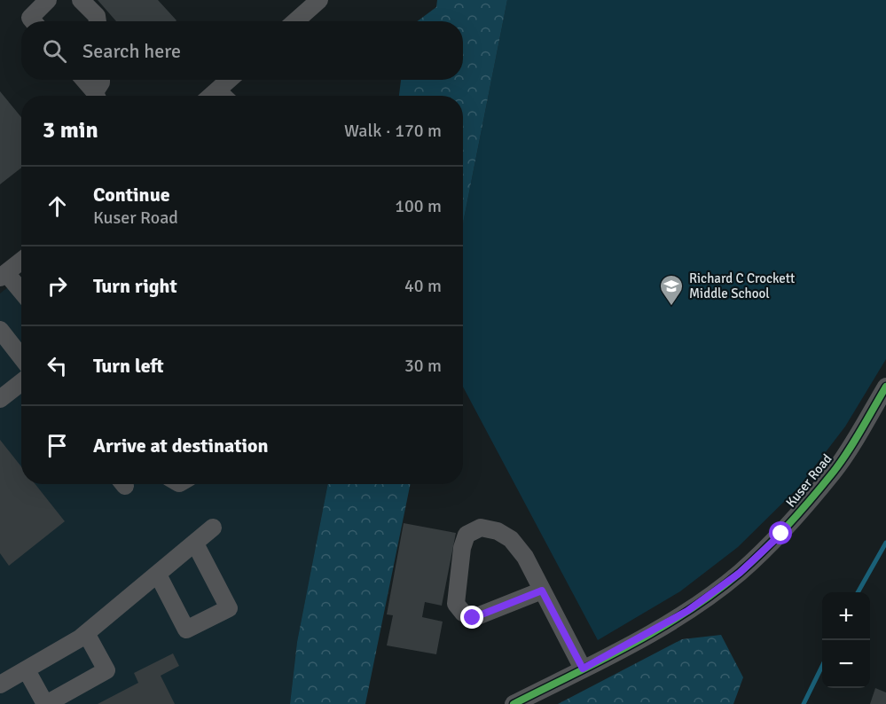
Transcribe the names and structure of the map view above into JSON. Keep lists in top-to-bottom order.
{
  "streets": {
    "street": ["Kuser Road"]
  },
  "places": {
    "school or university": ["Richard C Crockett Middle School"]
  },
  "page": {
    "search": "Search here",
    "heading": ["3 min", "Walk · 170 m"],
    "list": [
      ["Continue", "Kuser Road", "100 m"],
      ["Turn right", "40 m"],
      ["Turn left", "30 m"],
      "Arrive at destination"
    ],
    "map_buttons": ["+", "−"]
  }
}
